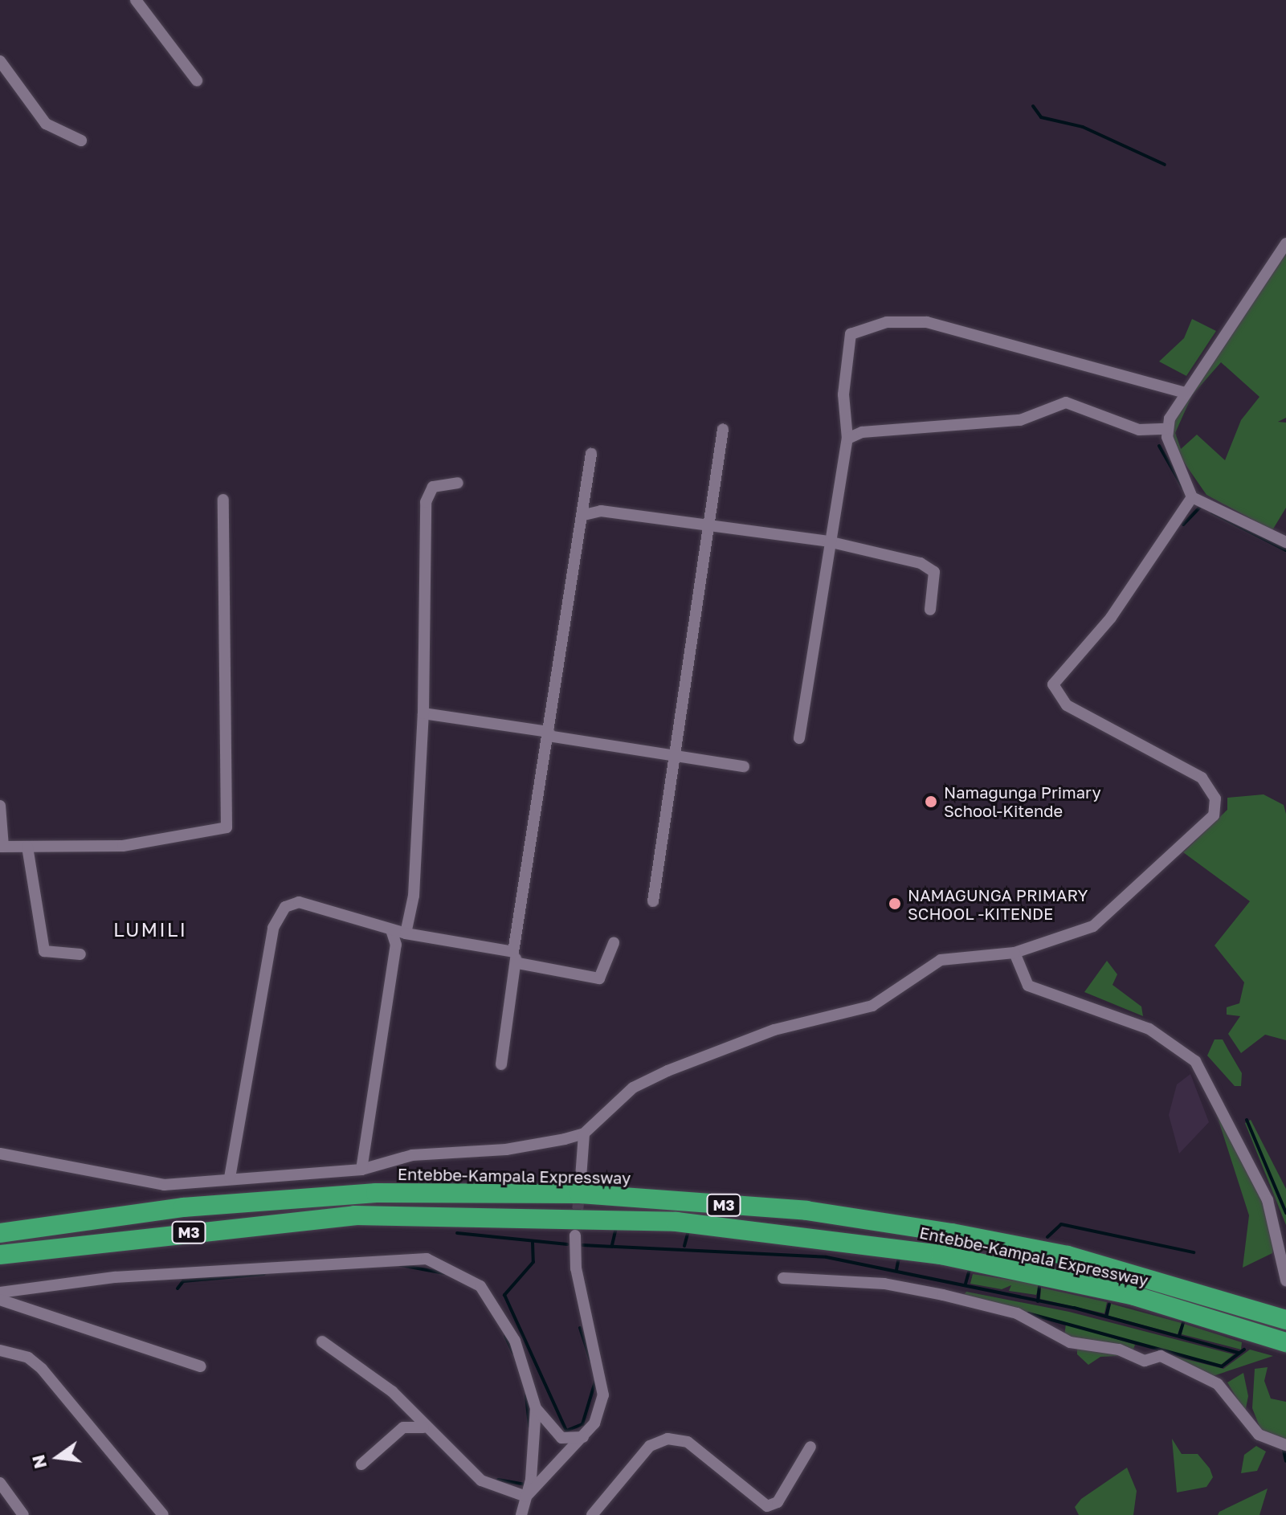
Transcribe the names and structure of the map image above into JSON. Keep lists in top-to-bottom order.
{
  "streets": {
    "highway": ["Entebbe-Kampala Expressway", "M3"]
  },
  "districts": ["LUMILI"],
  "places": ["Namagunga Primary School-Kitende", "NAMAGUNGA PRIMARY SCHOOL -KITENDE"],
  "north": "left"
}
